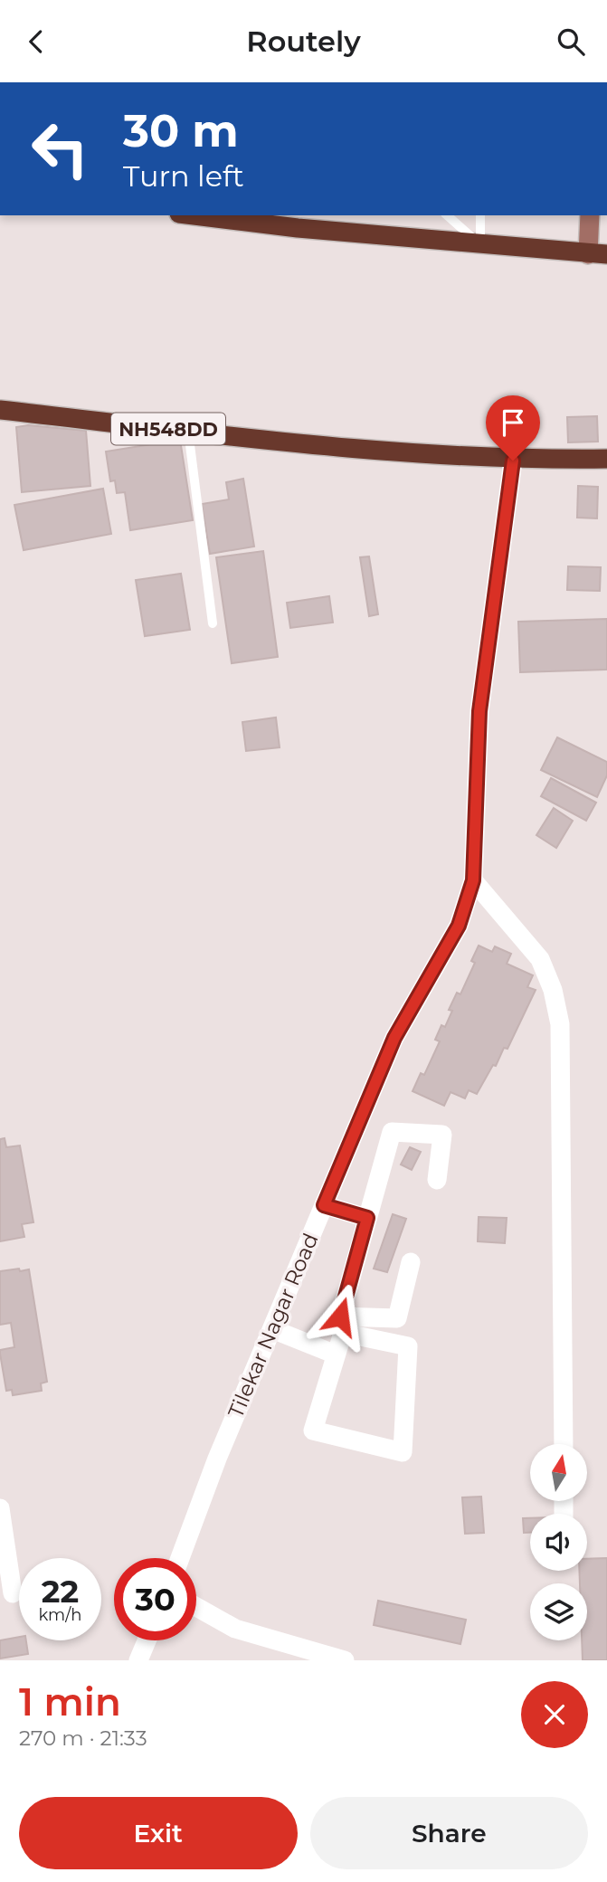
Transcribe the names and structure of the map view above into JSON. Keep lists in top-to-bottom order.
{
  "streets": {
    "highway": ["NH548DD"],
    "street": ["Tilekar Nagar Road"]
  },
  "crossings": [
    ["NH548DD", "Tilekar Nagar Road"]
  ],
  "north": "top",
  "page": {
    "header": "Routely",
    "turn": ["30 m", "Turn left"],
    "speed": "22 km/h",
    "limit": "30",
    "heading": ["1 min", "270 m · 21:33"],
    "buttons": ["Exit", "Share"]
  }
}
